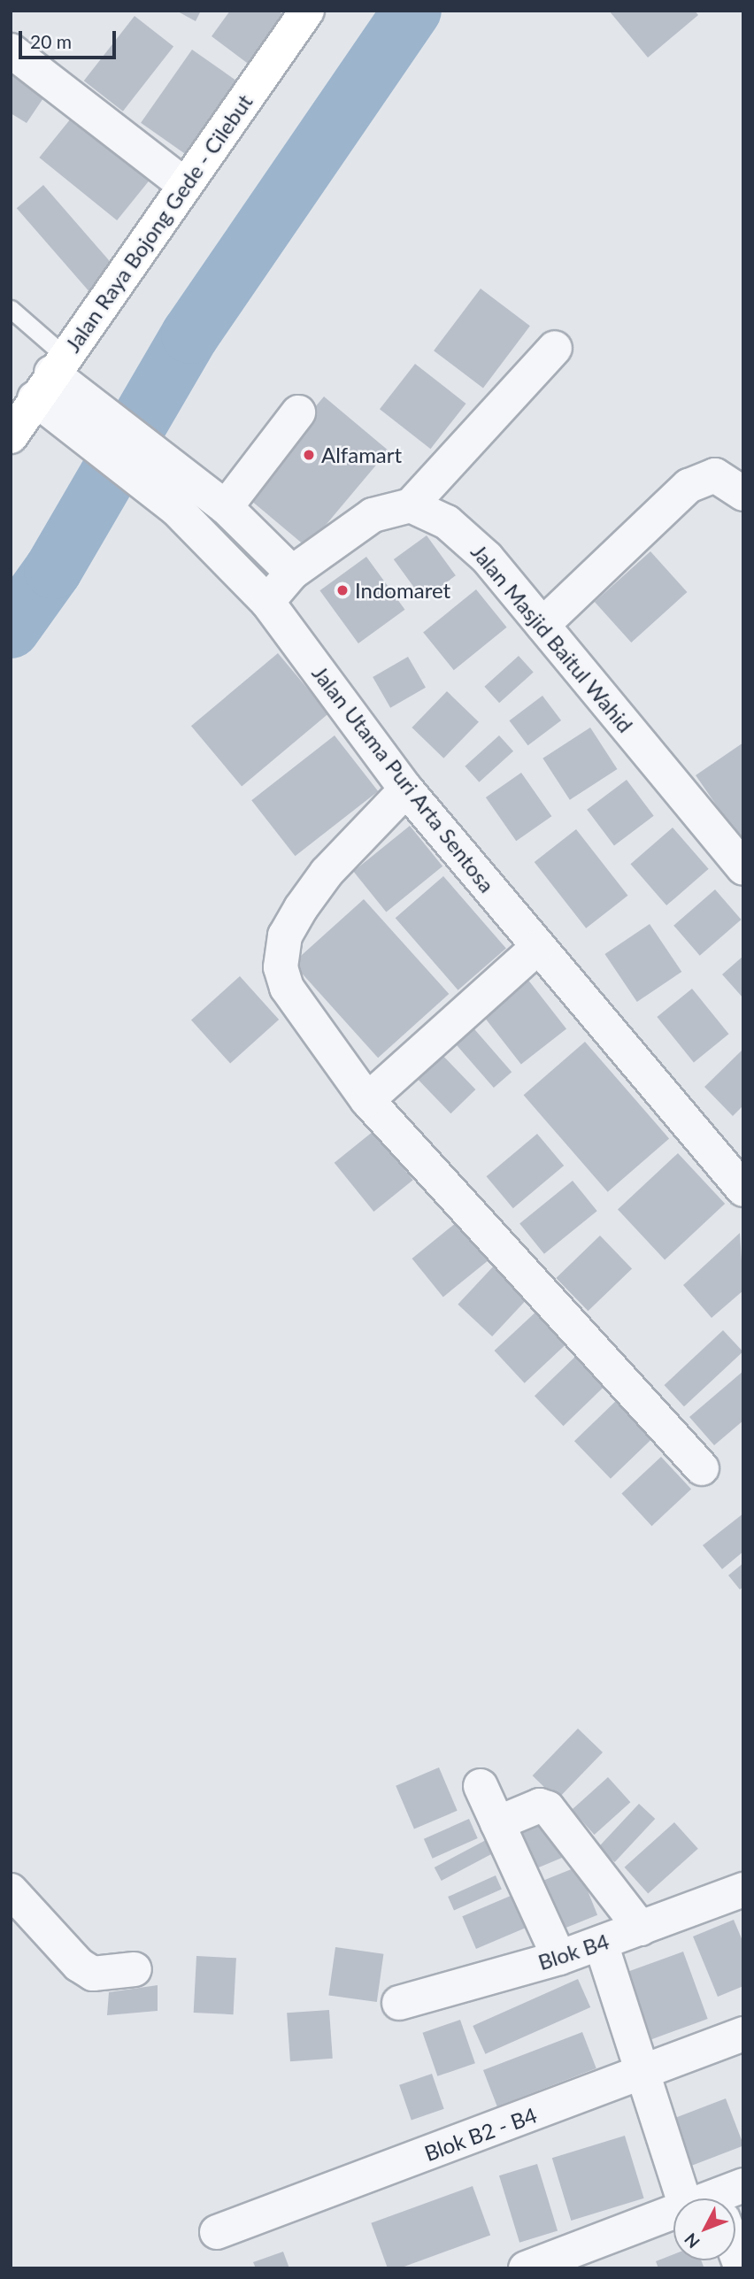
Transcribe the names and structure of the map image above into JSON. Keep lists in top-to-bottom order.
{
  "streets": {
    "main road": ["Jalan Raya Bojong Gede - Cilebut"],
    "street": [
      "Jalan Masjid Baitul Wahid",
      "Jalan Utama Puri Arta Sentosa",
      "Blok B4",
      "Blok B2 - B4"
    ]
  },
  "crossings": [
    ["Jalan Raya Bojong Gede - Cilebut", "Jalan Utama Puri Arta Sentosa"]
  ],
  "places": ["Alfamart", "Indomaret"],
  "scale_bar": "20 m",
  "north": "bottom left"
}
